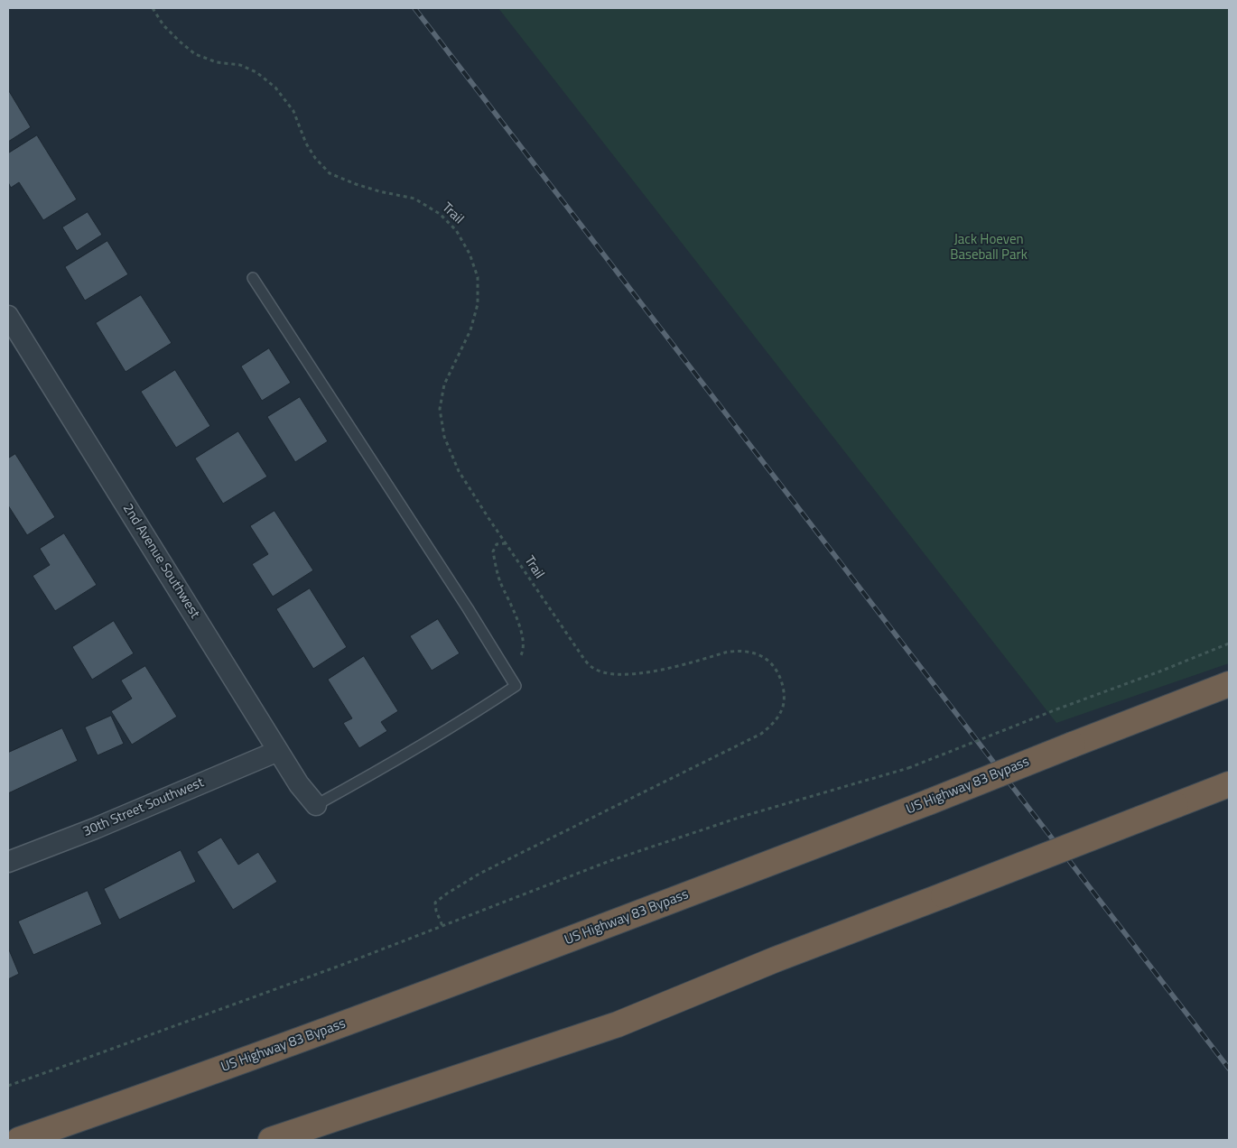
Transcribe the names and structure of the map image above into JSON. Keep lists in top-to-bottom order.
{
  "streets": {
    "highway": ["US Highway 83 Bypass"],
    "street": ["2nd Avenue Southwest", "30th Street Southwest"],
    "path": ["Trail"]
  },
  "crossings": [
    ["2nd Avenue Southwest", "30th Street Southwest"]
  ],
  "parks": ["Jack Hoeven Baseball Park"]
}
